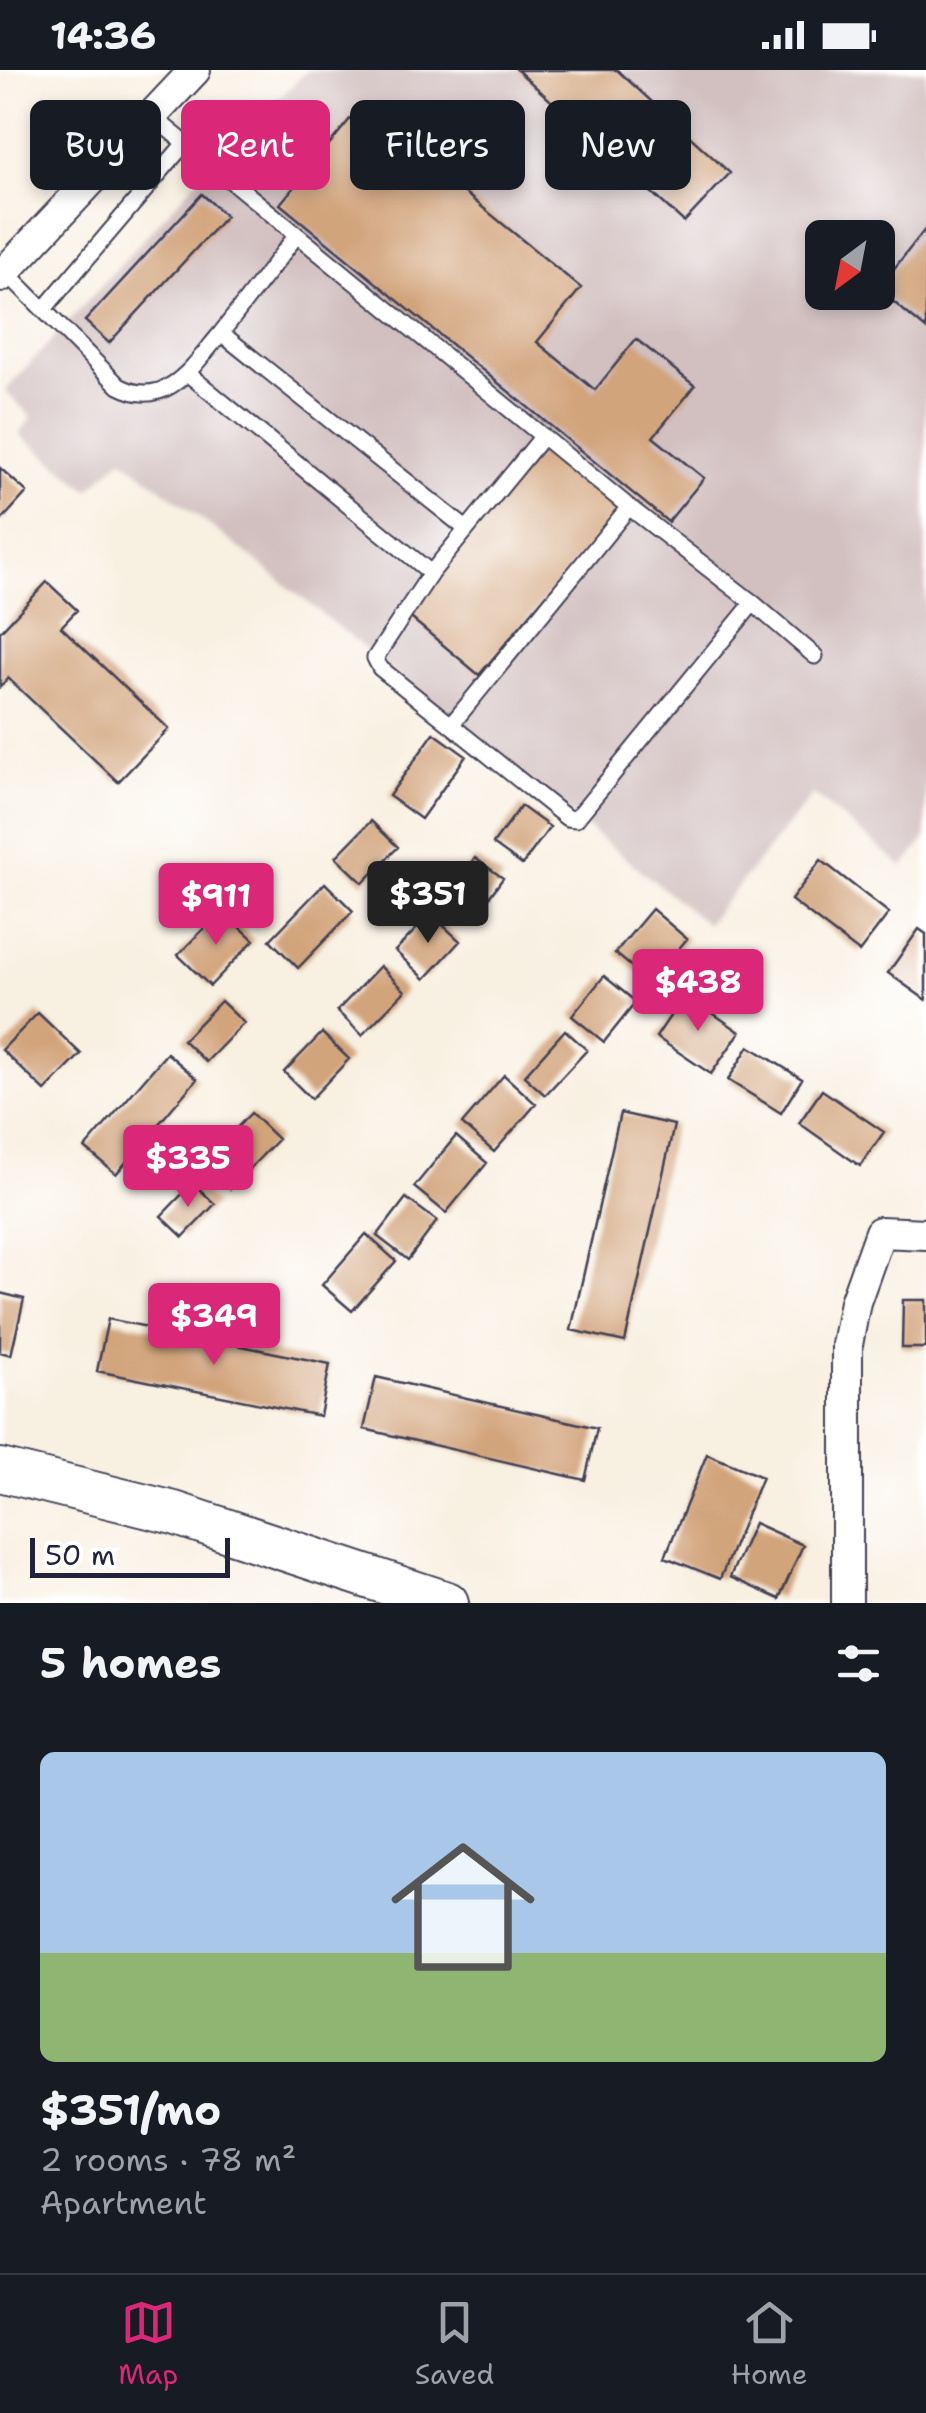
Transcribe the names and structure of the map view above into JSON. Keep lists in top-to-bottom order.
{
  "scale_bar": "50 m",
  "north": "bottom left",
  "page": {
    "status": "14:36",
    "chip": [
      "Buy",
      "Rent",
      "Filters",
      "New"
    ],
    "price": [
      "$351",
      "$911",
      "$438",
      "$335",
      "$349"
    ],
    "scale": "50 m",
    "heading": "5 homes",
    "list": [
      {
        "name": "$351/mo",
        "note": "2 rooms · 78 m² · Apartment"
      }
    ],
    "tabs": ["Map", "Saved", "Home"]
  }
}
